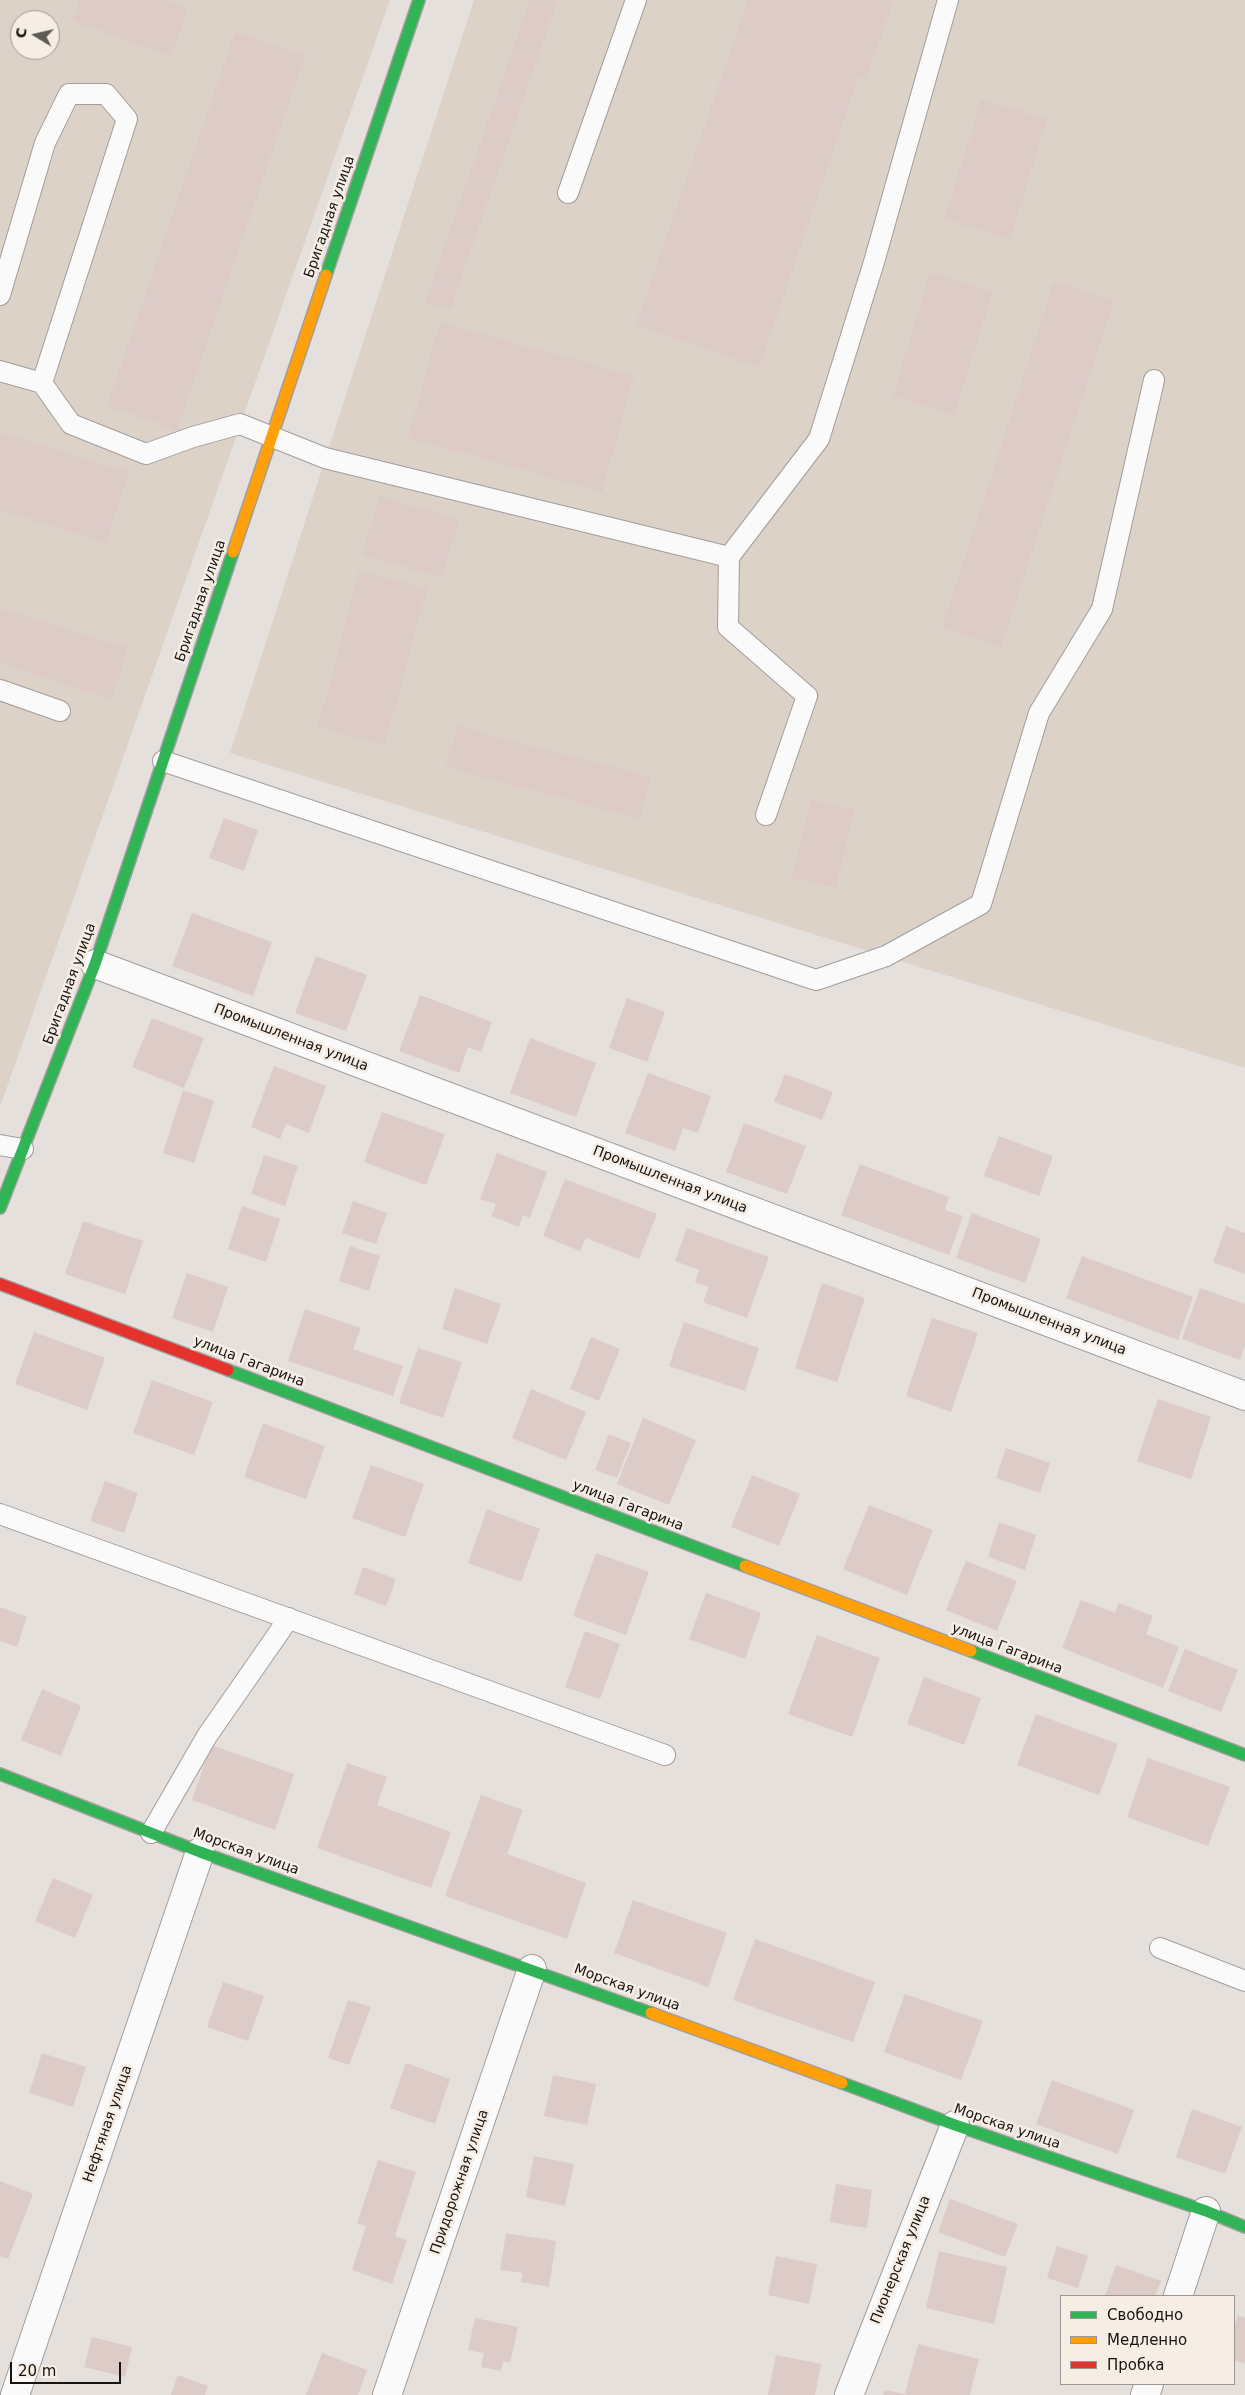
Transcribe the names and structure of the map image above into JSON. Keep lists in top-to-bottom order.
{
  "streets": {
    "street": [
      "Бригадная улица",
      "Промышленная улица",
      "улица Гагарина",
      "Морская улица",
      "Нефтяная улица",
      "Придорожная улица",
      "Пионерская улица"
    ]
  },
  "crossings": [
    ["Бригадная улица", "Промышленная улица"],
    ["Морская улица", "Нефтяная улица"],
    ["Морская улица", "Придорожная улица"],
    ["Морская улица", "Пионерская улица"]
  ],
  "legend": ["Свободно", "Медленно", "Пробка"],
  "scale_bar": "20 m",
  "north": "left"
}
